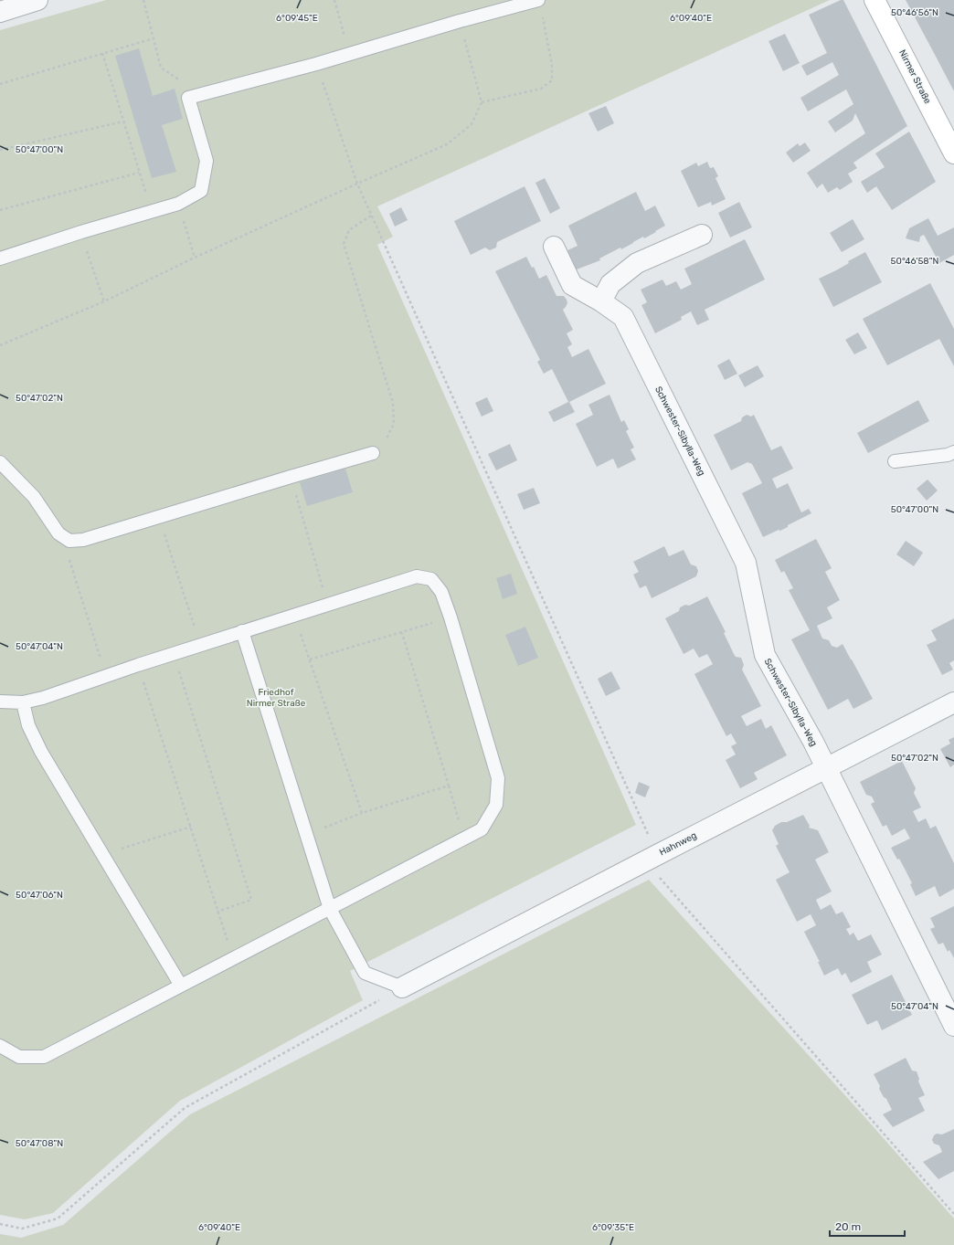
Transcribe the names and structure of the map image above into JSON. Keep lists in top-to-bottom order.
{
  "streets": {
    "street": ["Nirmer Straße", "Schwester-Sibylla-Weg", "Hahnweg"]
  },
  "crossings": [
    ["Schwester-Sibylla-Weg", "Hahnweg"]
  ],
  "parks": ["Friedhof Nirmer Straße"],
  "scale_bar": "20 m",
  "coordinates": [
    "50°46'56\"N",
    "6°09'45\"E",
    "6°09'40\"E",
    "50°47'00\"N",
    "50°46'58\"N",
    "50°47'02\"N",
    "50°47'04\"N",
    "50°47'06\"N",
    "50°47'08\"N",
    "6°09'35\"E"
  ]
}
